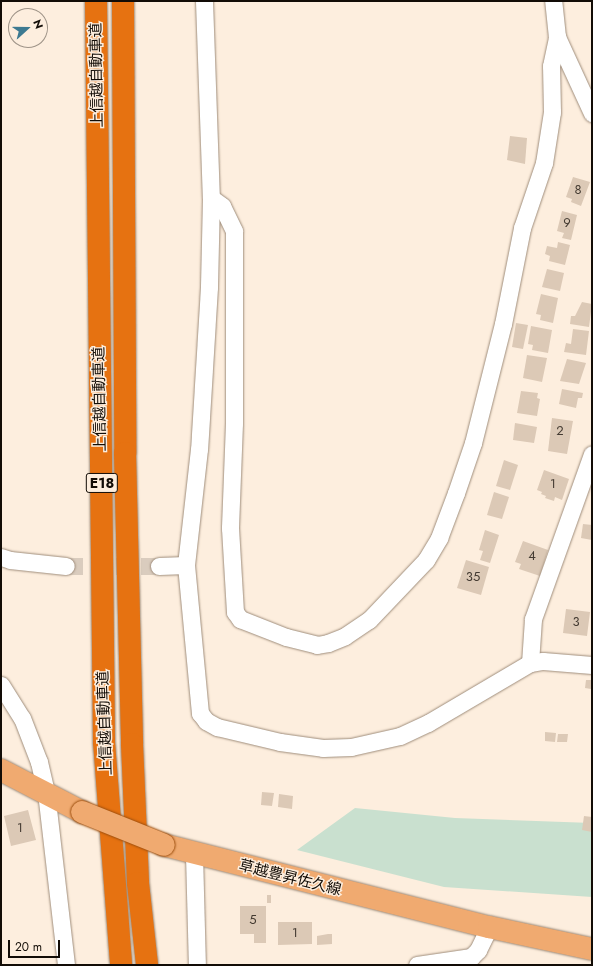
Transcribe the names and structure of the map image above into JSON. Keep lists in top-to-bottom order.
{
  "streets": {
    "highway": ["上信越自動車道", "E18"],
    "main road": ["草越豊昇佐久線"]
  },
  "house_numbers": [
    "8",
    "9",
    "2",
    "1",
    "4",
    "35",
    "3",
    "1",
    "5",
    "1"
  ],
  "scale_bar": "20 m",
  "north": "right"
}
